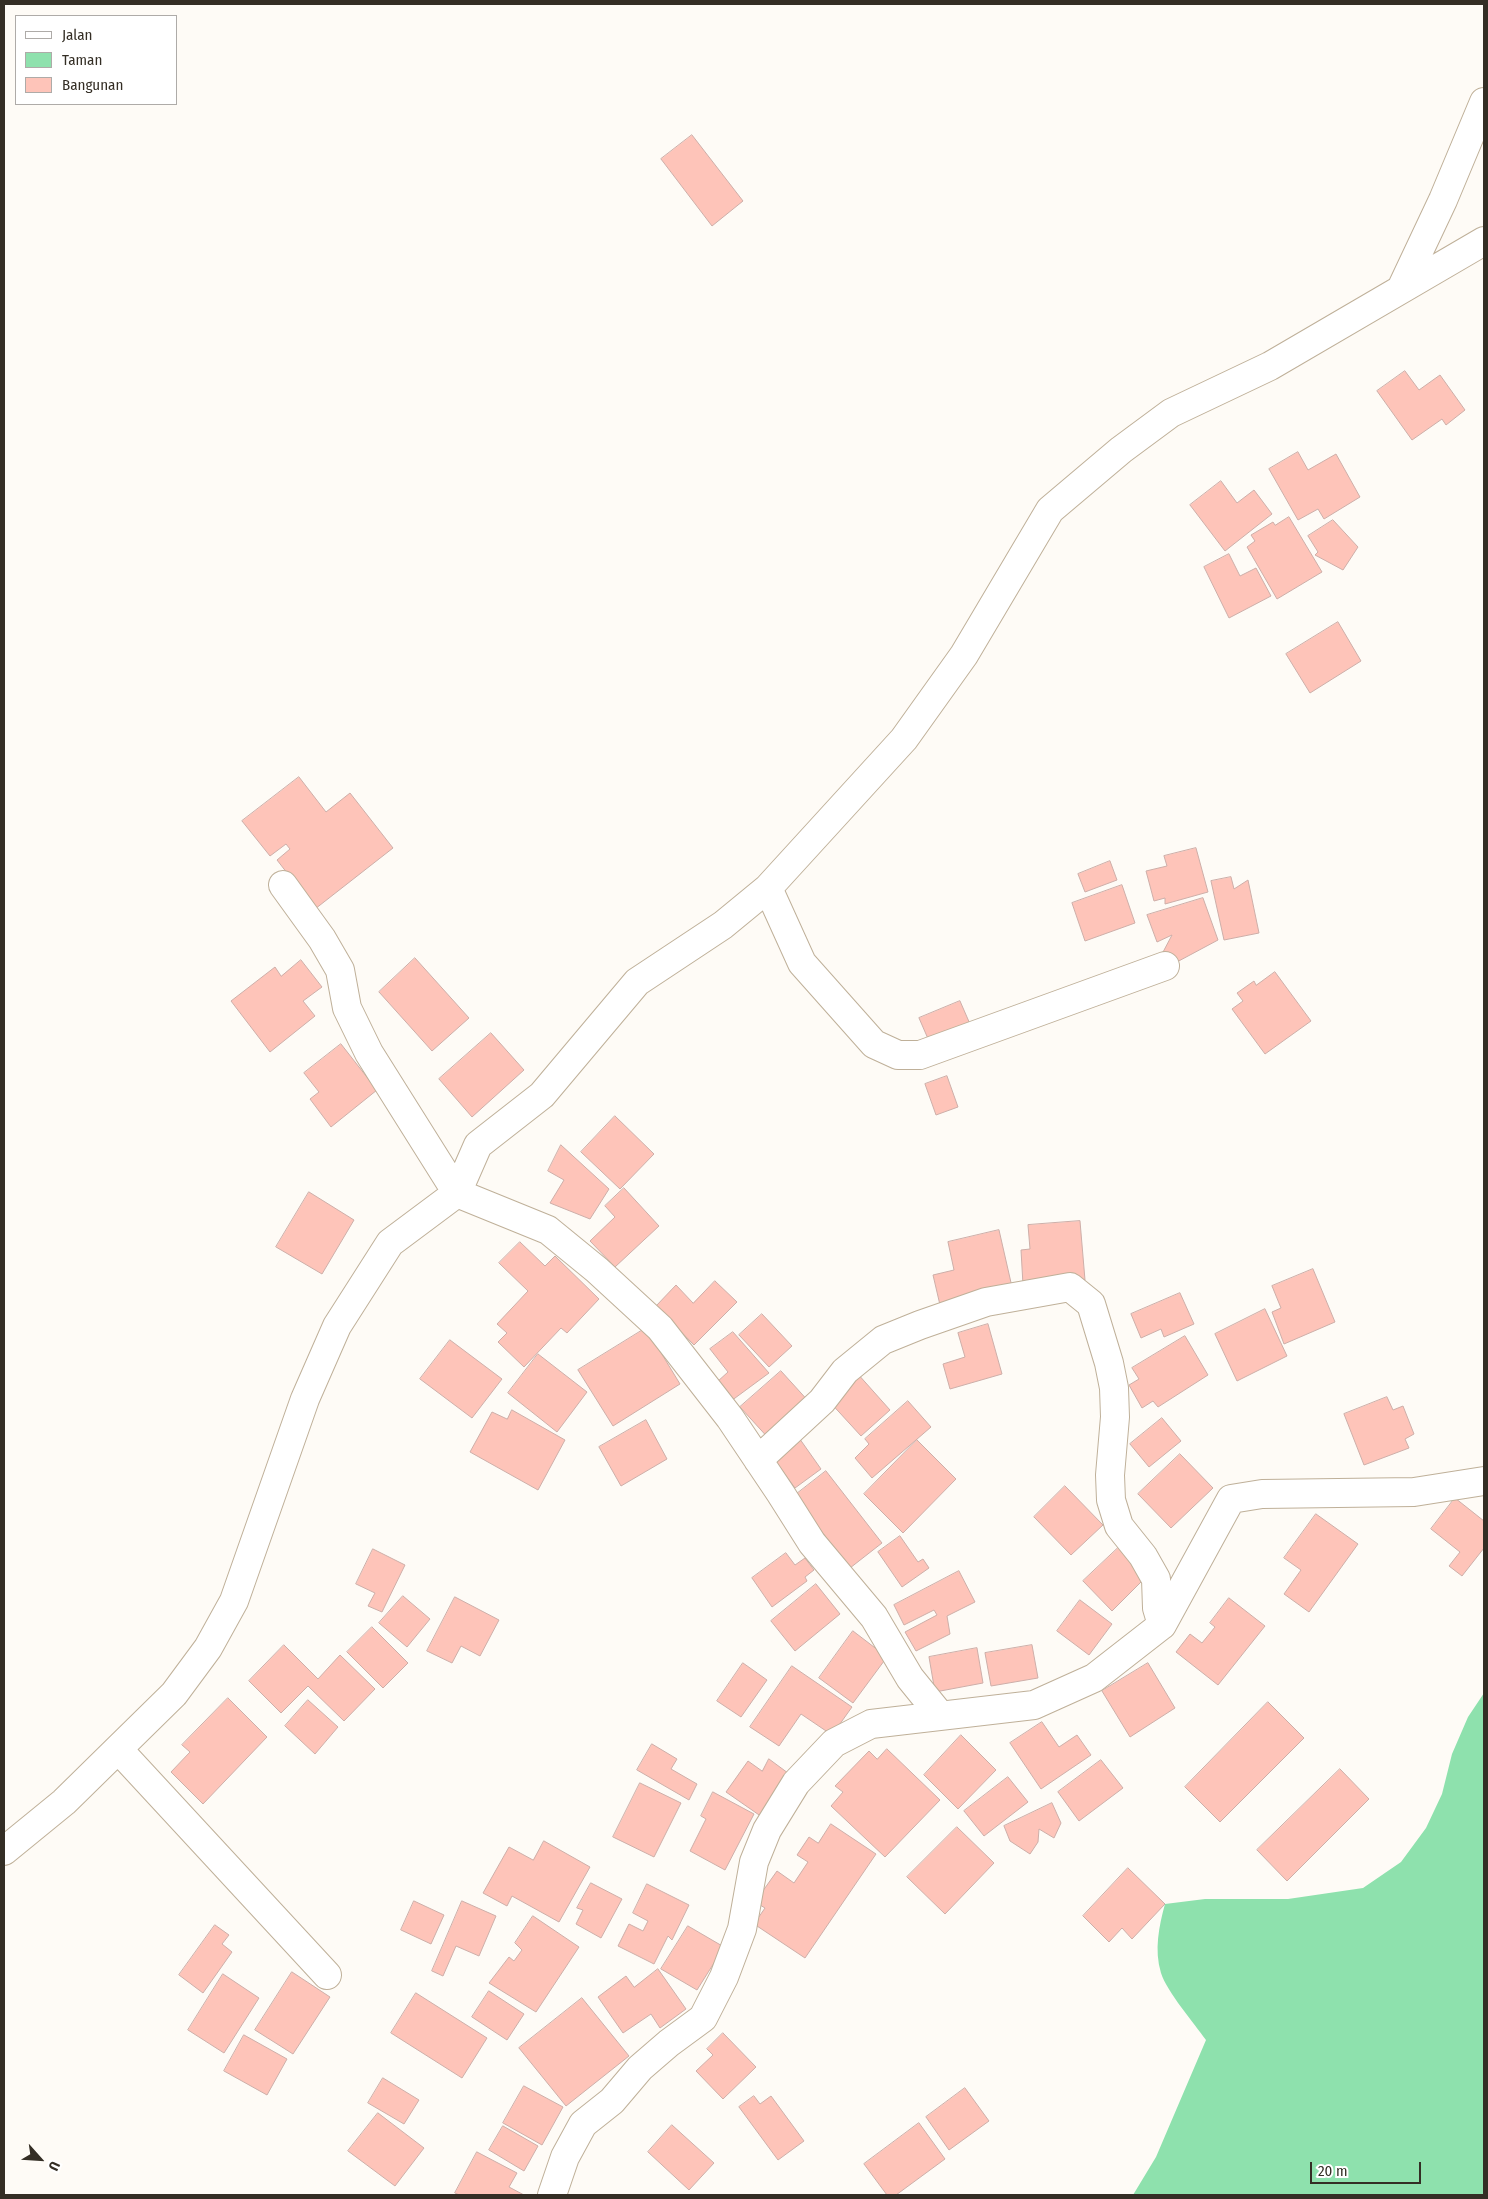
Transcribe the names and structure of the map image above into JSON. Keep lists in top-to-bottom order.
{
  "legend": ["Jalan", "Taman", "Bangunan"],
  "scale_bar": "20 m",
  "north": "bottom right"
}
